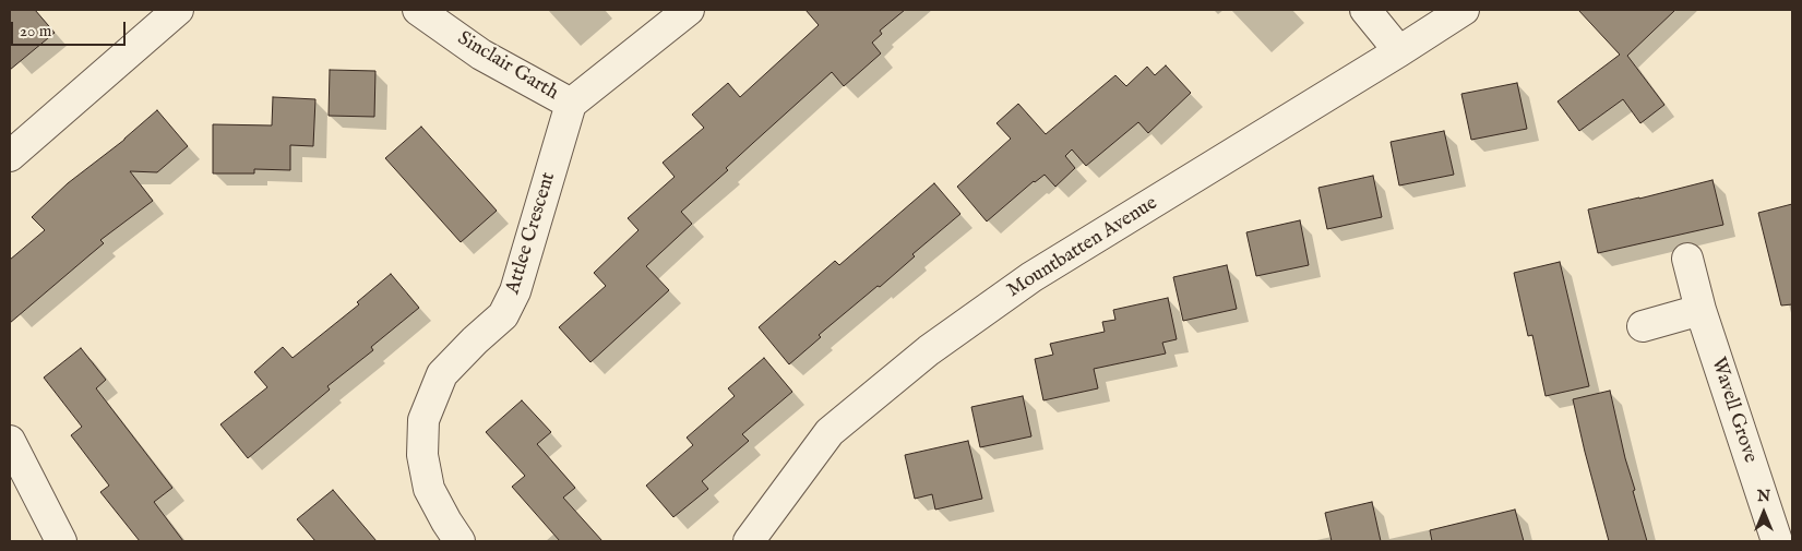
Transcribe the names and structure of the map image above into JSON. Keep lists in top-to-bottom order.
{
  "streets": {
    "street": [
      "Sinclair Garth",
      "Attlee Crescent",
      "Mountbatten Avenue",
      "Wavell Grove"
    ]
  },
  "crossings": [
    ["Sinclair Garth", "Attlee Crescent"]
  ],
  "scale_bar": "20 m",
  "north": "top"
}
